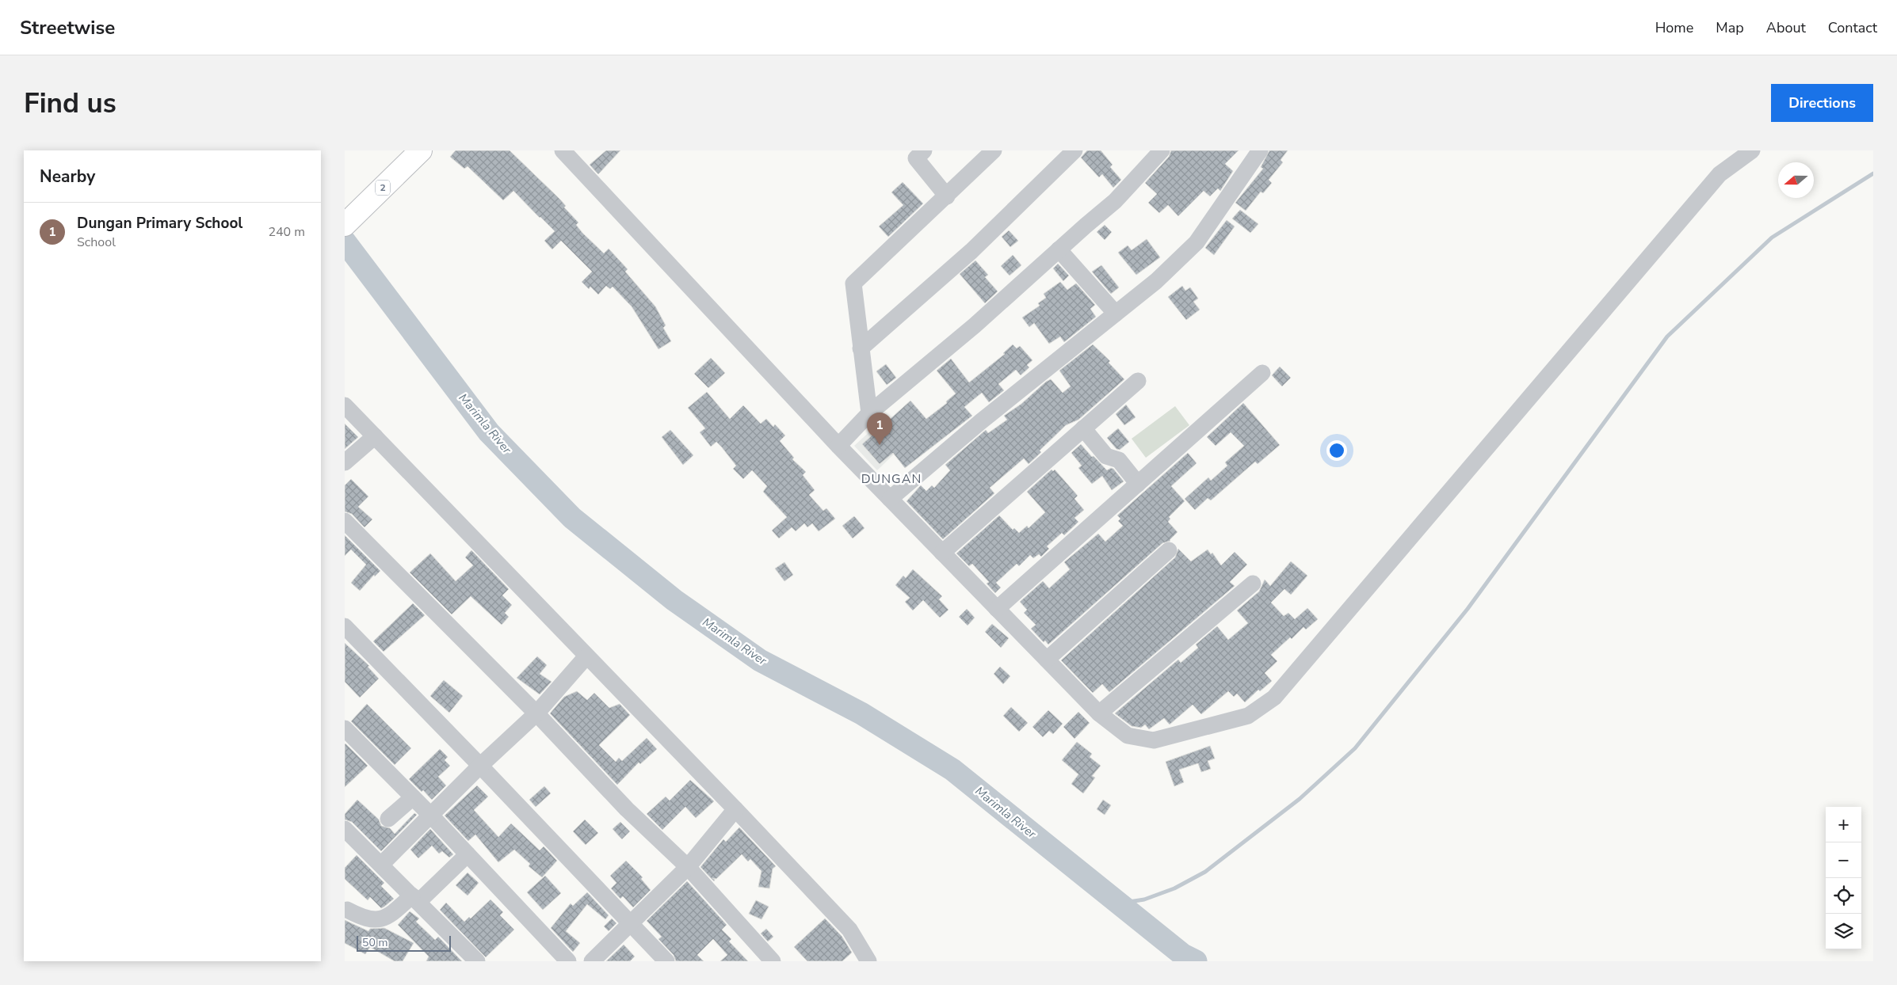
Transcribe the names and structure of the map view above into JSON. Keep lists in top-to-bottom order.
{
  "streets": {
    "highway": ["2"]
  },
  "districts": ["DUNGAN"],
  "water": ["Marimla River"],
  "scale_bar": "50 m",
  "north": "left",
  "page": {
    "header": "Streetwise",
    "nav": [
      "Home",
      "Map",
      "About",
      "Contact"
    ],
    "buttons": "Directions",
    "title": "Find us",
    "heading": "Nearby",
    "list": [
      {
        "mark": "1",
        "name": "Dungan Primary School",
        "note": "School",
        "value": "240 m"
      }
    ],
    "pins": "1",
    "map_buttons": ["+", "−"],
    "scale": "50 m"
  }
}
